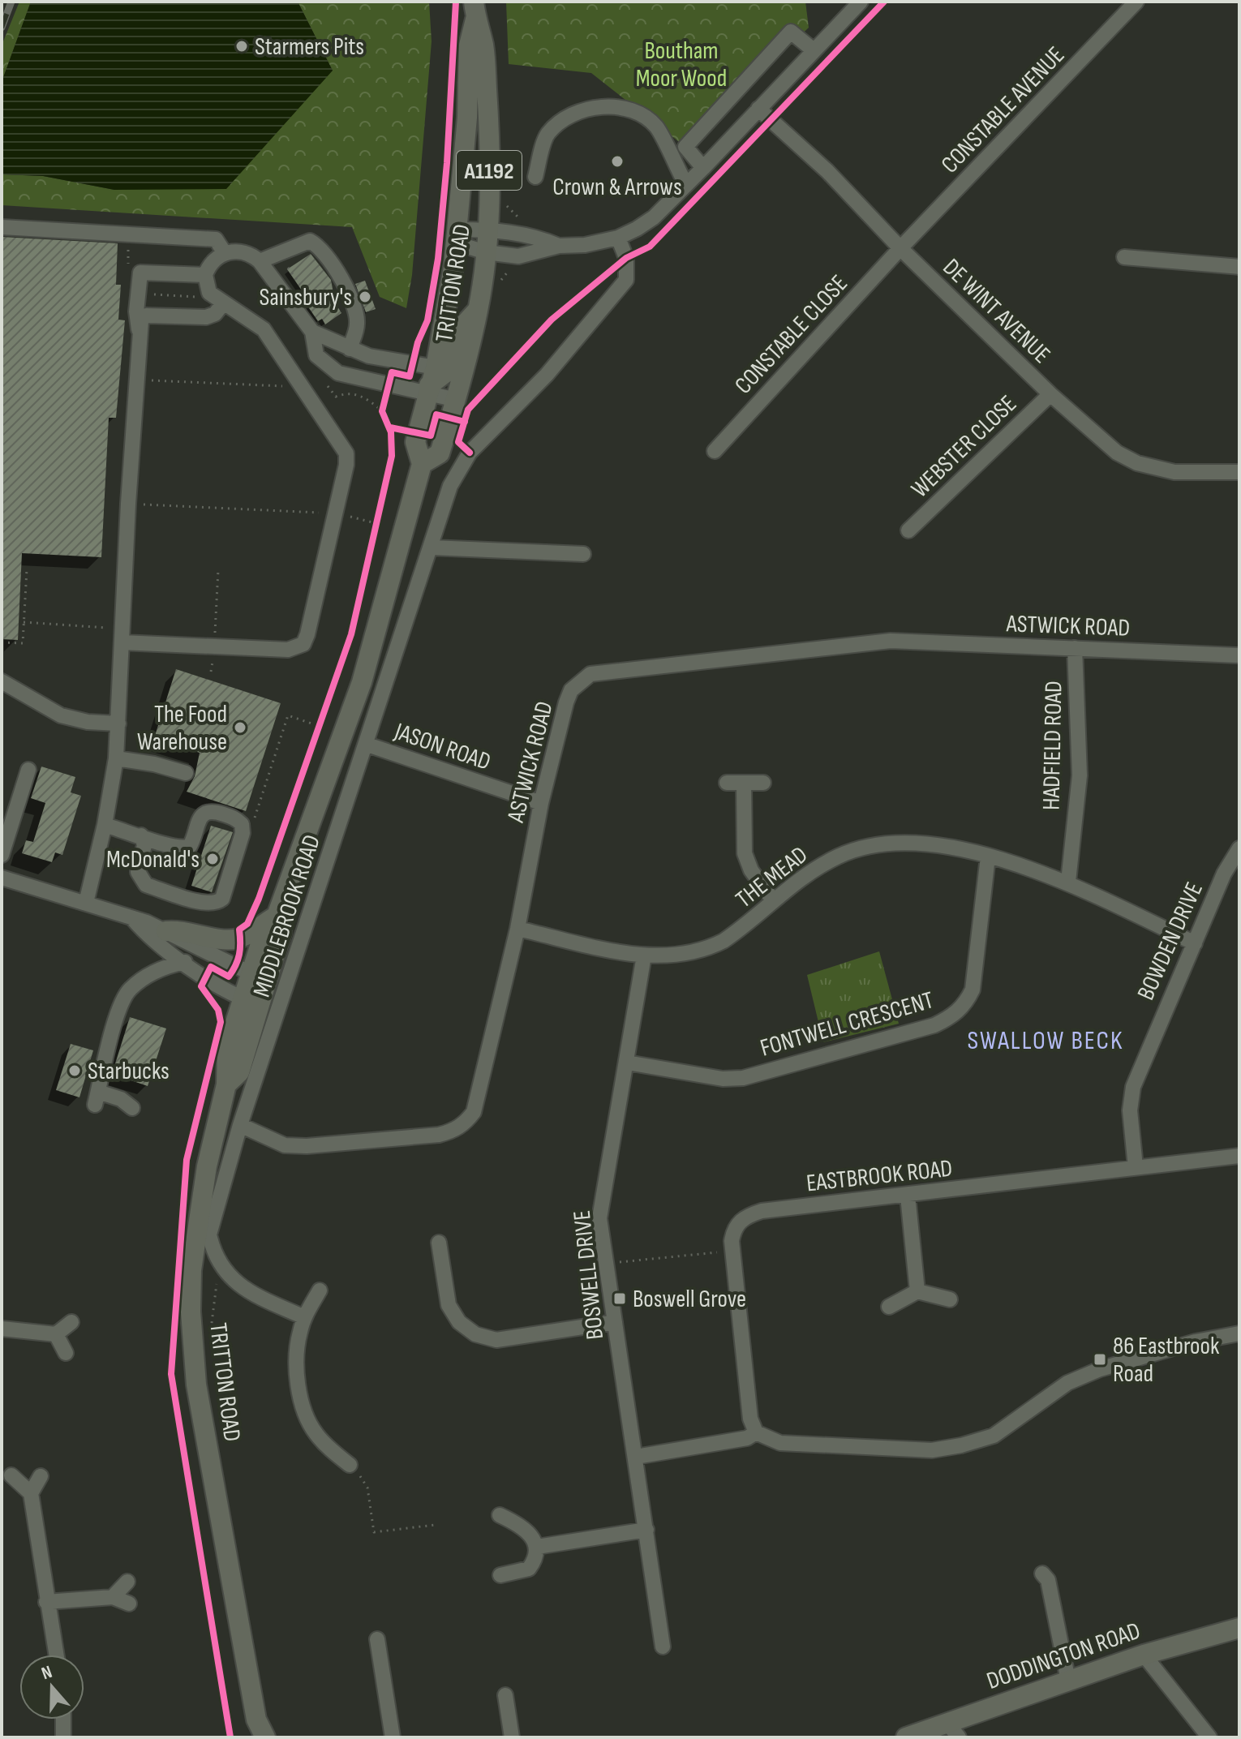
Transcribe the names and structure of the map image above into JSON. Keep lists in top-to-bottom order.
{
  "streets": {
    "main road": ["A1192", "TRITTON ROAD", "DODDINGTON ROAD"],
    "street": [
      "CONSTABLE AVENUE",
      "DE WINT AVENUE",
      "CONSTABLE CLOSE",
      "WEBSTER CLOSE",
      "ASTWICK ROAD",
      "HADFIELD ROAD",
      "JASON ROAD",
      "THE MEAD",
      "MIDDLEBROOK ROAD",
      "BOWDEN DRIVE",
      "FONTWELL CRESCENT",
      "EASTBROOK ROAD",
      "BOSWELL DRIVE"
    ]
  },
  "crossings": [
    ["CONSTABLE AVENUE", "DE WINT AVENUE"],
    ["CONSTABLE AVENUE", "CONSTABLE CLOSE"],
    ["DE WINT AVENUE", "CONSTABLE CLOSE"],
    ["DE WINT AVENUE", "WEBSTER CLOSE"],
    ["ASTWICK ROAD", "HADFIELD ROAD"],
    ["ASTWICK ROAD", "JASON ROAD"],
    ["ASTWICK ROAD", "THE MEAD"],
    ["ASTWICK ROAD", "MIDDLEBROOK ROAD"],
    ["HADFIELD ROAD", "THE MEAD"],
    ["JASON ROAD", "MIDDLEBROOK ROAD"],
    ["THE MEAD", "BOWDEN DRIVE"],
    ["THE MEAD", "FONTWELL CRESCENT"],
    ["THE MEAD", "BOSWELL DRIVE"],
    ["BOWDEN DRIVE", "EASTBROOK ROAD"],
    ["FONTWELL CRESCENT", "BOSWELL DRIVE"]
  ],
  "districts": ["SWALLOW BECK"],
  "parks": ["Boutham Moor Wood"],
  "places": {
    "other": [
      "Starmers Pits",
      "Crown & Arrows",
      "Sainsbury's",
      "The Food Warehouse",
      "McDonald's",
      "Starbucks"
    ],
    "transit": ["Boswell Grove", "86 Eastbrook Road"]
  },
  "north": "top"
}
